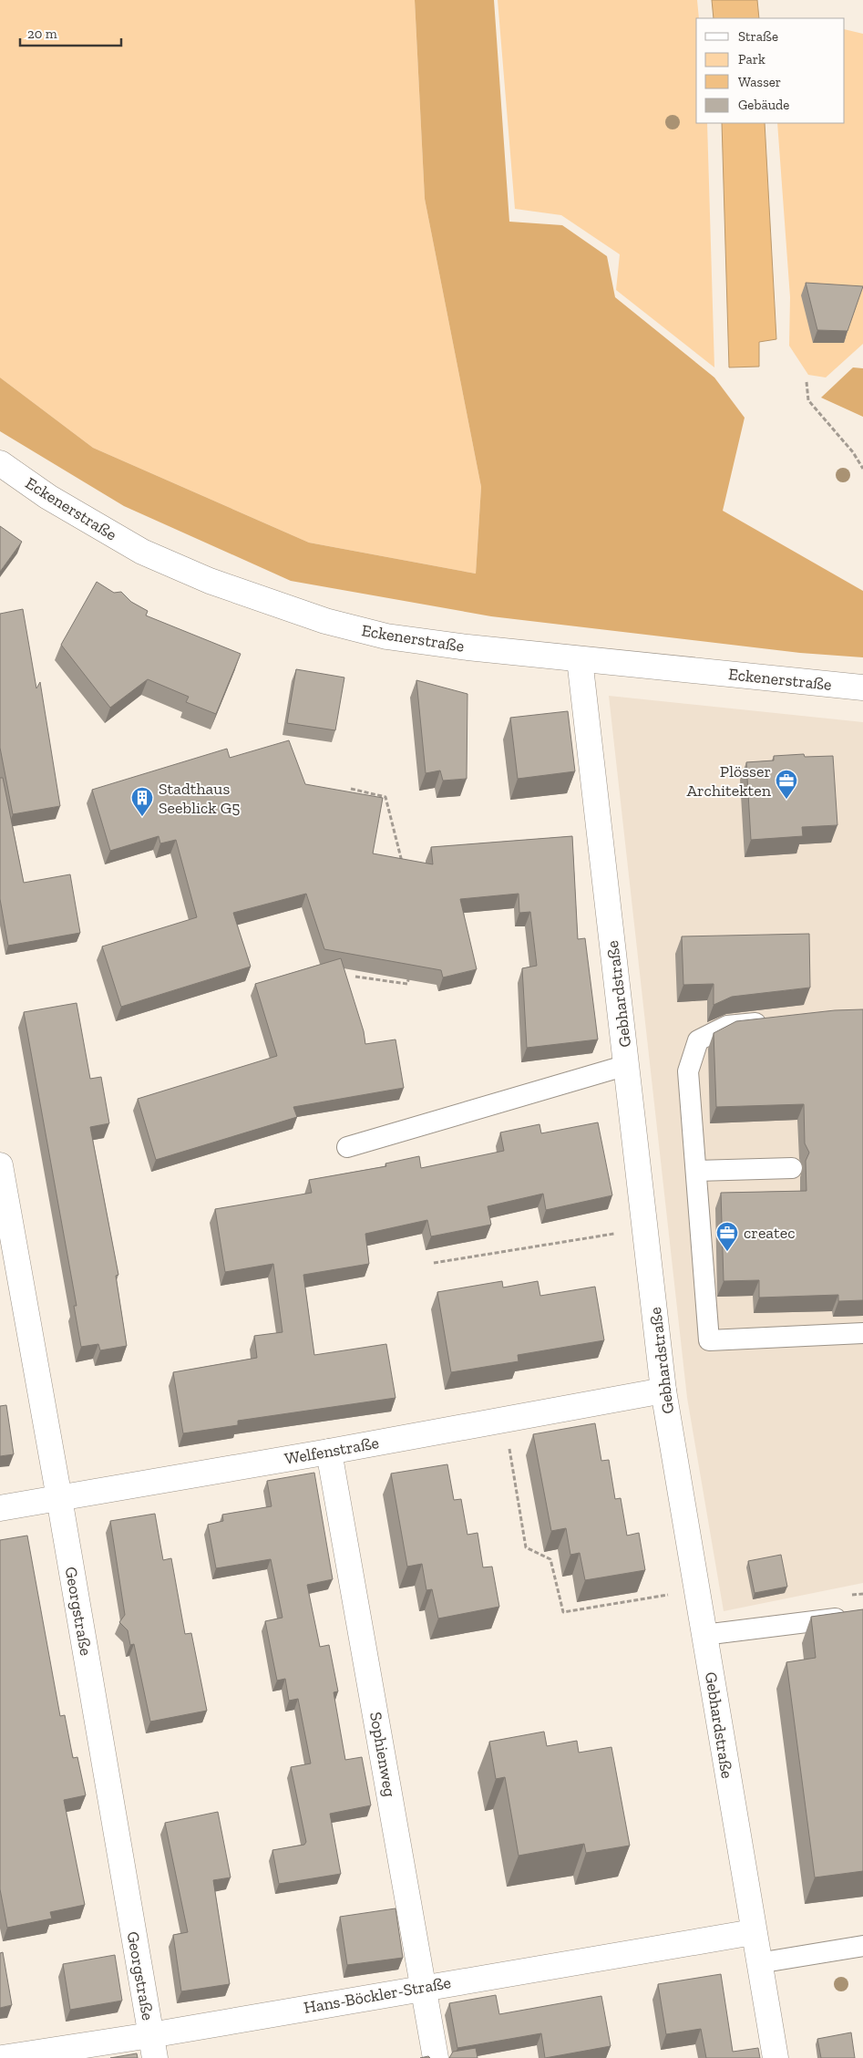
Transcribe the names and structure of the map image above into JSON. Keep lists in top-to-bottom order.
{
  "streets": {
    "street": [
      "Eckenerstraße",
      "Gebhardstraße",
      "Welfenstraße",
      "Georgstraße",
      "Sophienweg",
      "Hans-Böckler-Straße"
    ]
  },
  "crossings": [
    ["Eckenerstraße", "Gebhardstraße"],
    ["Gebhardstraße", "Welfenstraße"],
    ["Gebhardstraße", "Hans-Böckler-Straße"],
    ["Welfenstraße", "Georgstraße"],
    ["Welfenstraße", "Sophienweg"],
    ["Georgstraße", "Hans-Böckler-Straße"],
    ["Sophienweg", "Hans-Böckler-Straße"]
  ],
  "places": {
    "office": ["Plösser Architekten", "createc"],
    "building": ["Stadthaus Seeblick G5"]
  },
  "legend": [
    "Straße",
    "Park",
    "Wasser",
    "Gebäude"
  ],
  "scale_bar": "20 m"
}
